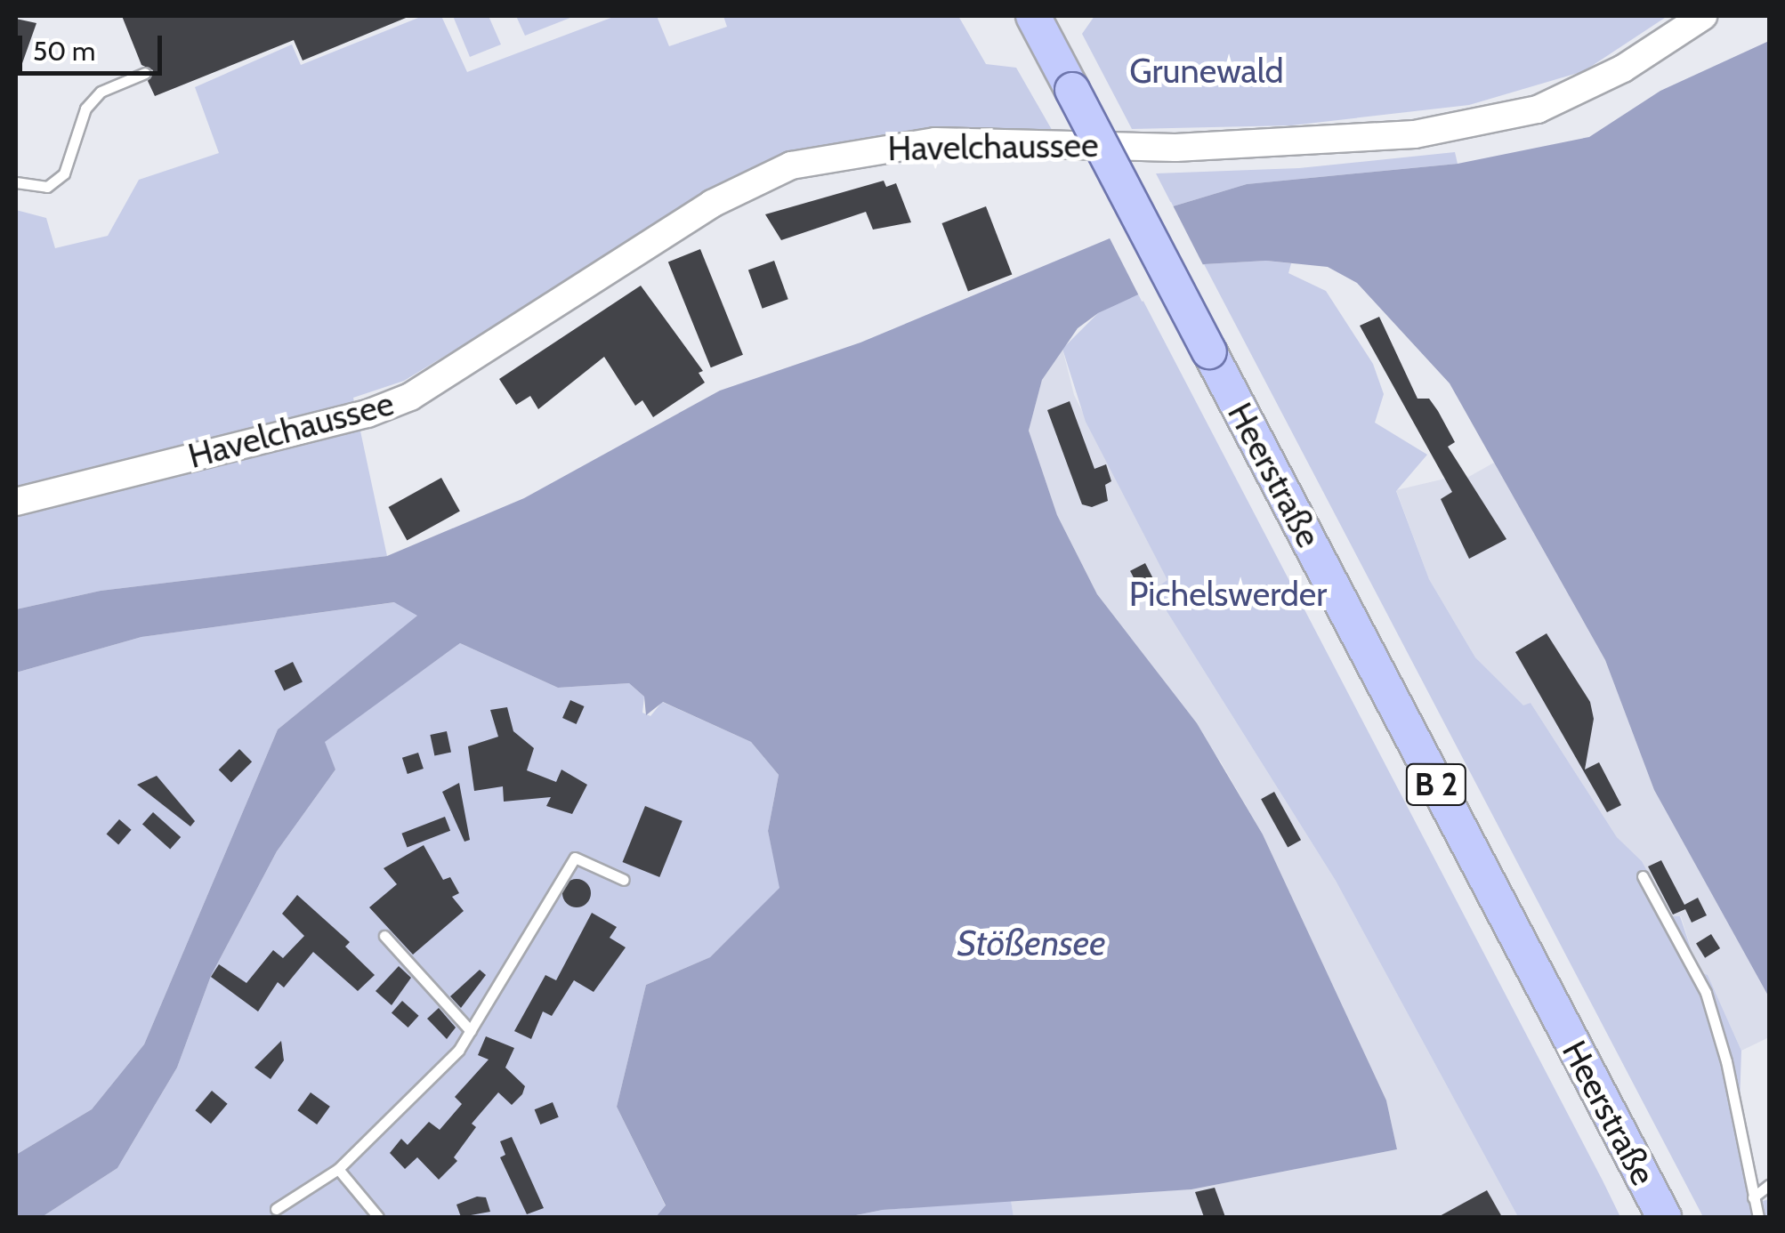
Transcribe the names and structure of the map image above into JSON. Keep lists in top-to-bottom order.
{
  "streets": {
    "main road": ["Heerstraße", "B 2"],
    "street": ["Havelchaussee"]
  },
  "water": ["Stößensee"],
  "parks": ["Grunewald", "Pichelswerder"],
  "scale_bar": "50 m"
}
